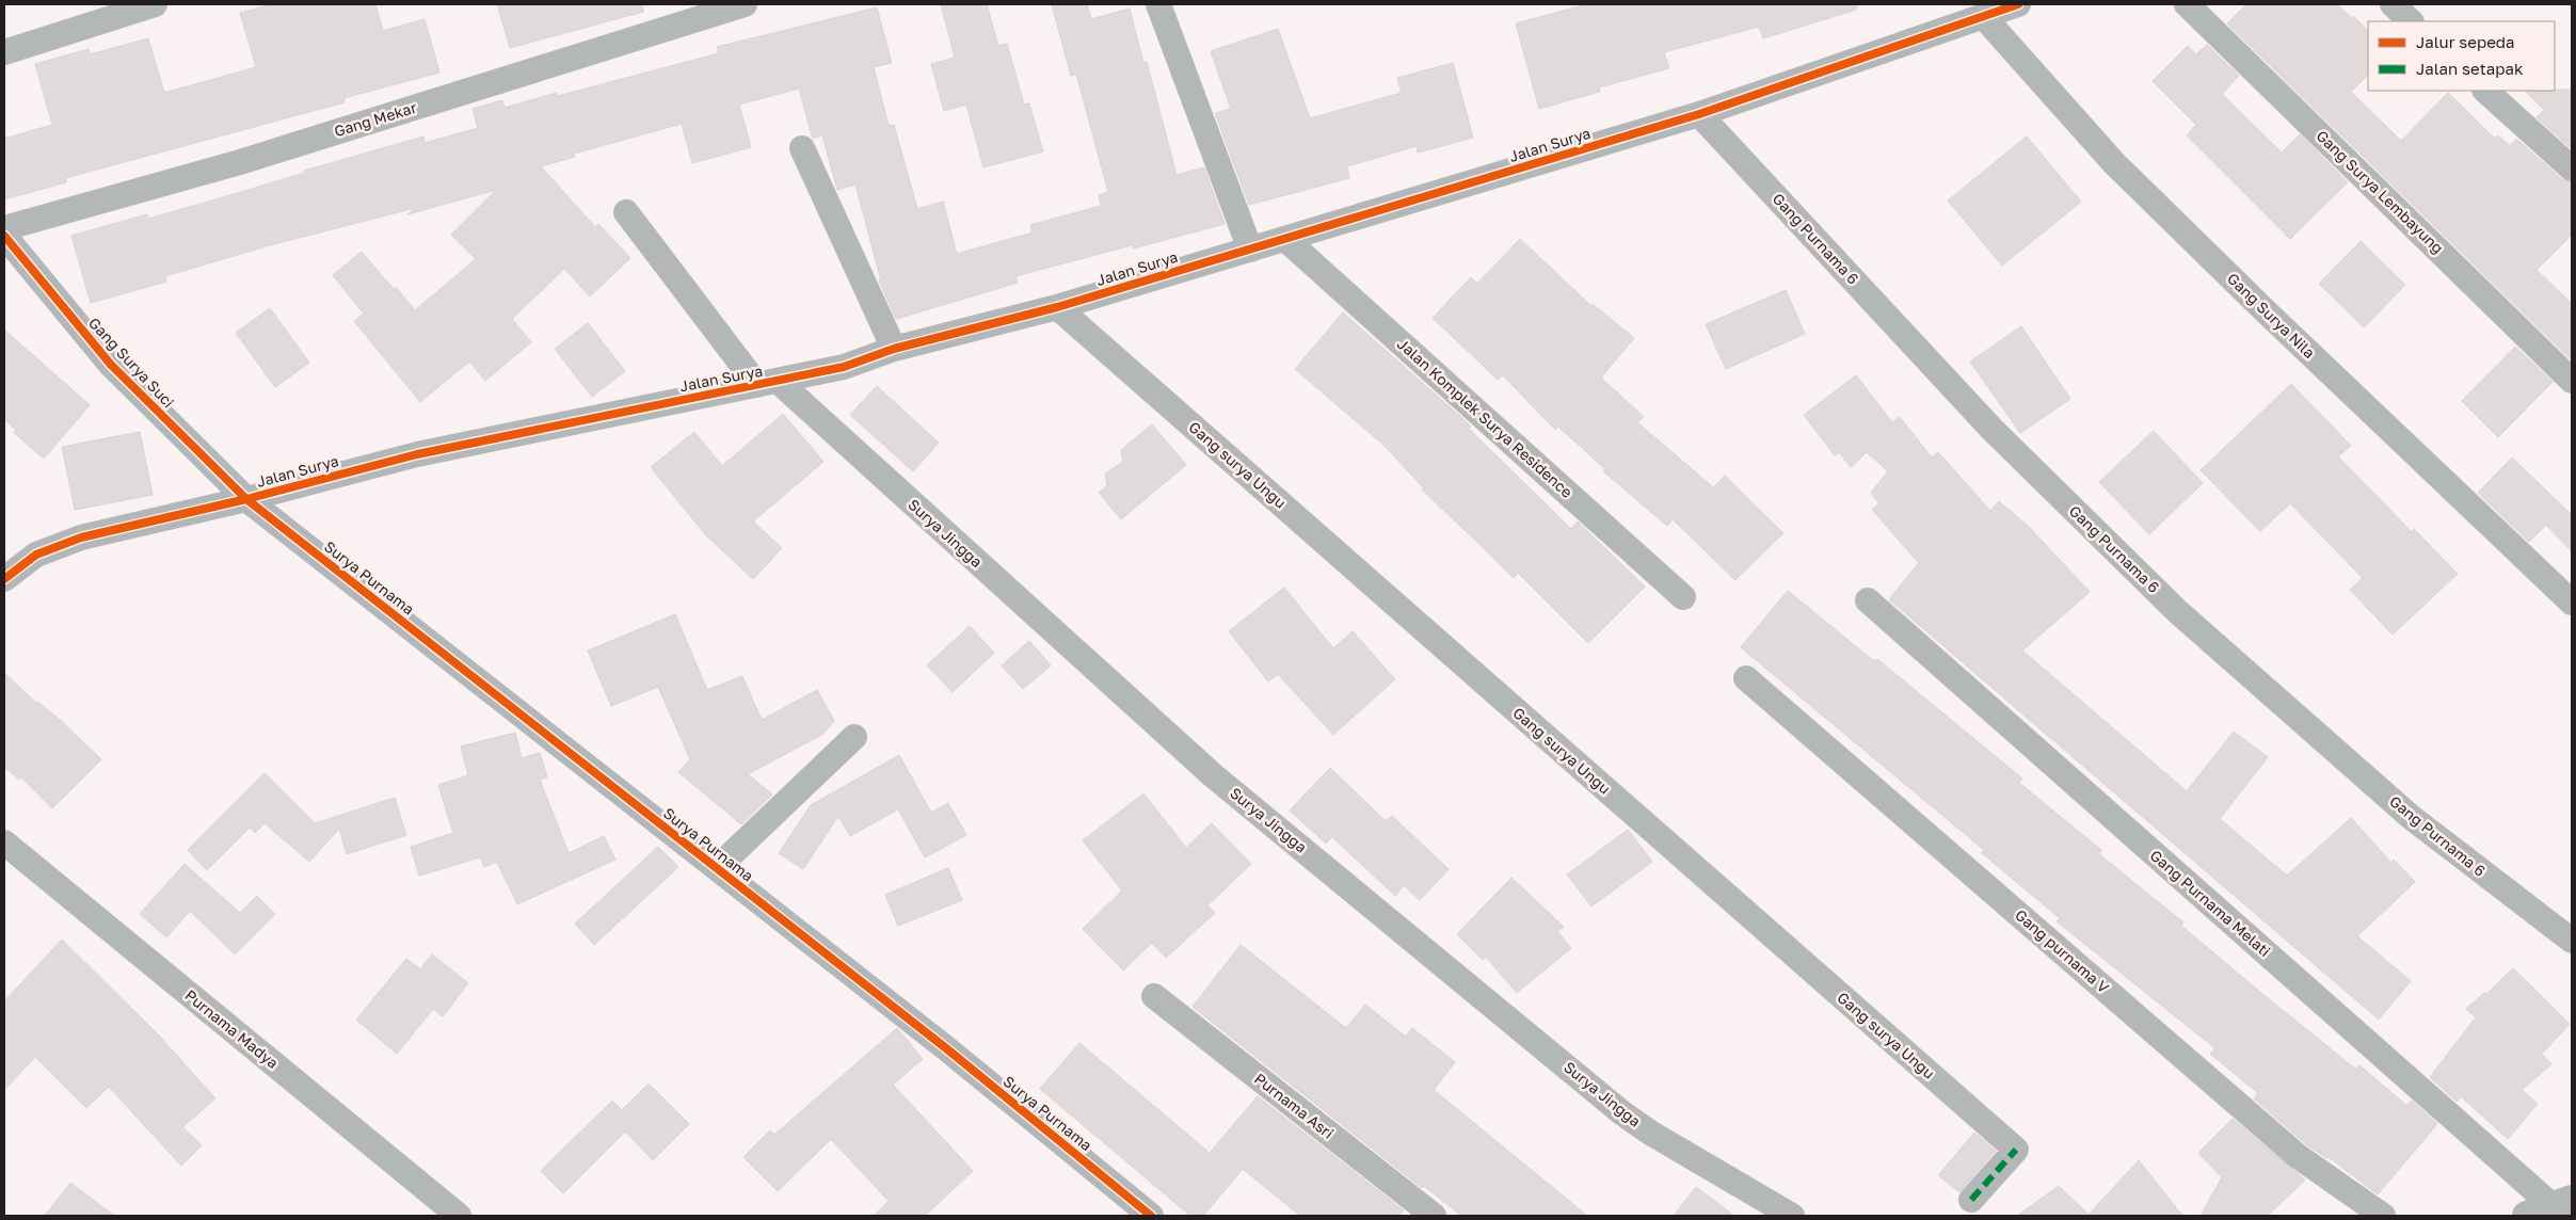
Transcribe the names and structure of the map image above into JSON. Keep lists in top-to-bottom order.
{
  "streets": {
    "street": [
      "Gang Mekar",
      "Jalan Surya",
      "Gang Surya Lembayung",
      "Gang Purnama 6",
      "Gang Surya Nila",
      "Gang Surya Suci",
      "Jalan Komplek Surya Residence",
      "Gang surya Ungu",
      "Surya Jingga",
      "Surya Purnama",
      "Gang Purnama Melati",
      "Gang purnama V",
      "Purnama Madya",
      "Purnama Asri"
    ]
  },
  "crossings": [
    ["Jalan Surya", "Gang Purnama 6"],
    ["Jalan Surya", "Gang Surya Nila"],
    ["Jalan Surya", "Gang Surya Suci"],
    ["Jalan Surya", "Jalan Komplek Surya Residence"],
    ["Jalan Surya", "Gang surya Ungu"],
    ["Jalan Surya", "Surya Jingga"],
    ["Jalan Surya", "Surya Purnama"],
    ["Gang Surya Suci", "Surya Purnama"]
  ],
  "legend": ["Jalur sepeda", "Jalan setapak"]
}
